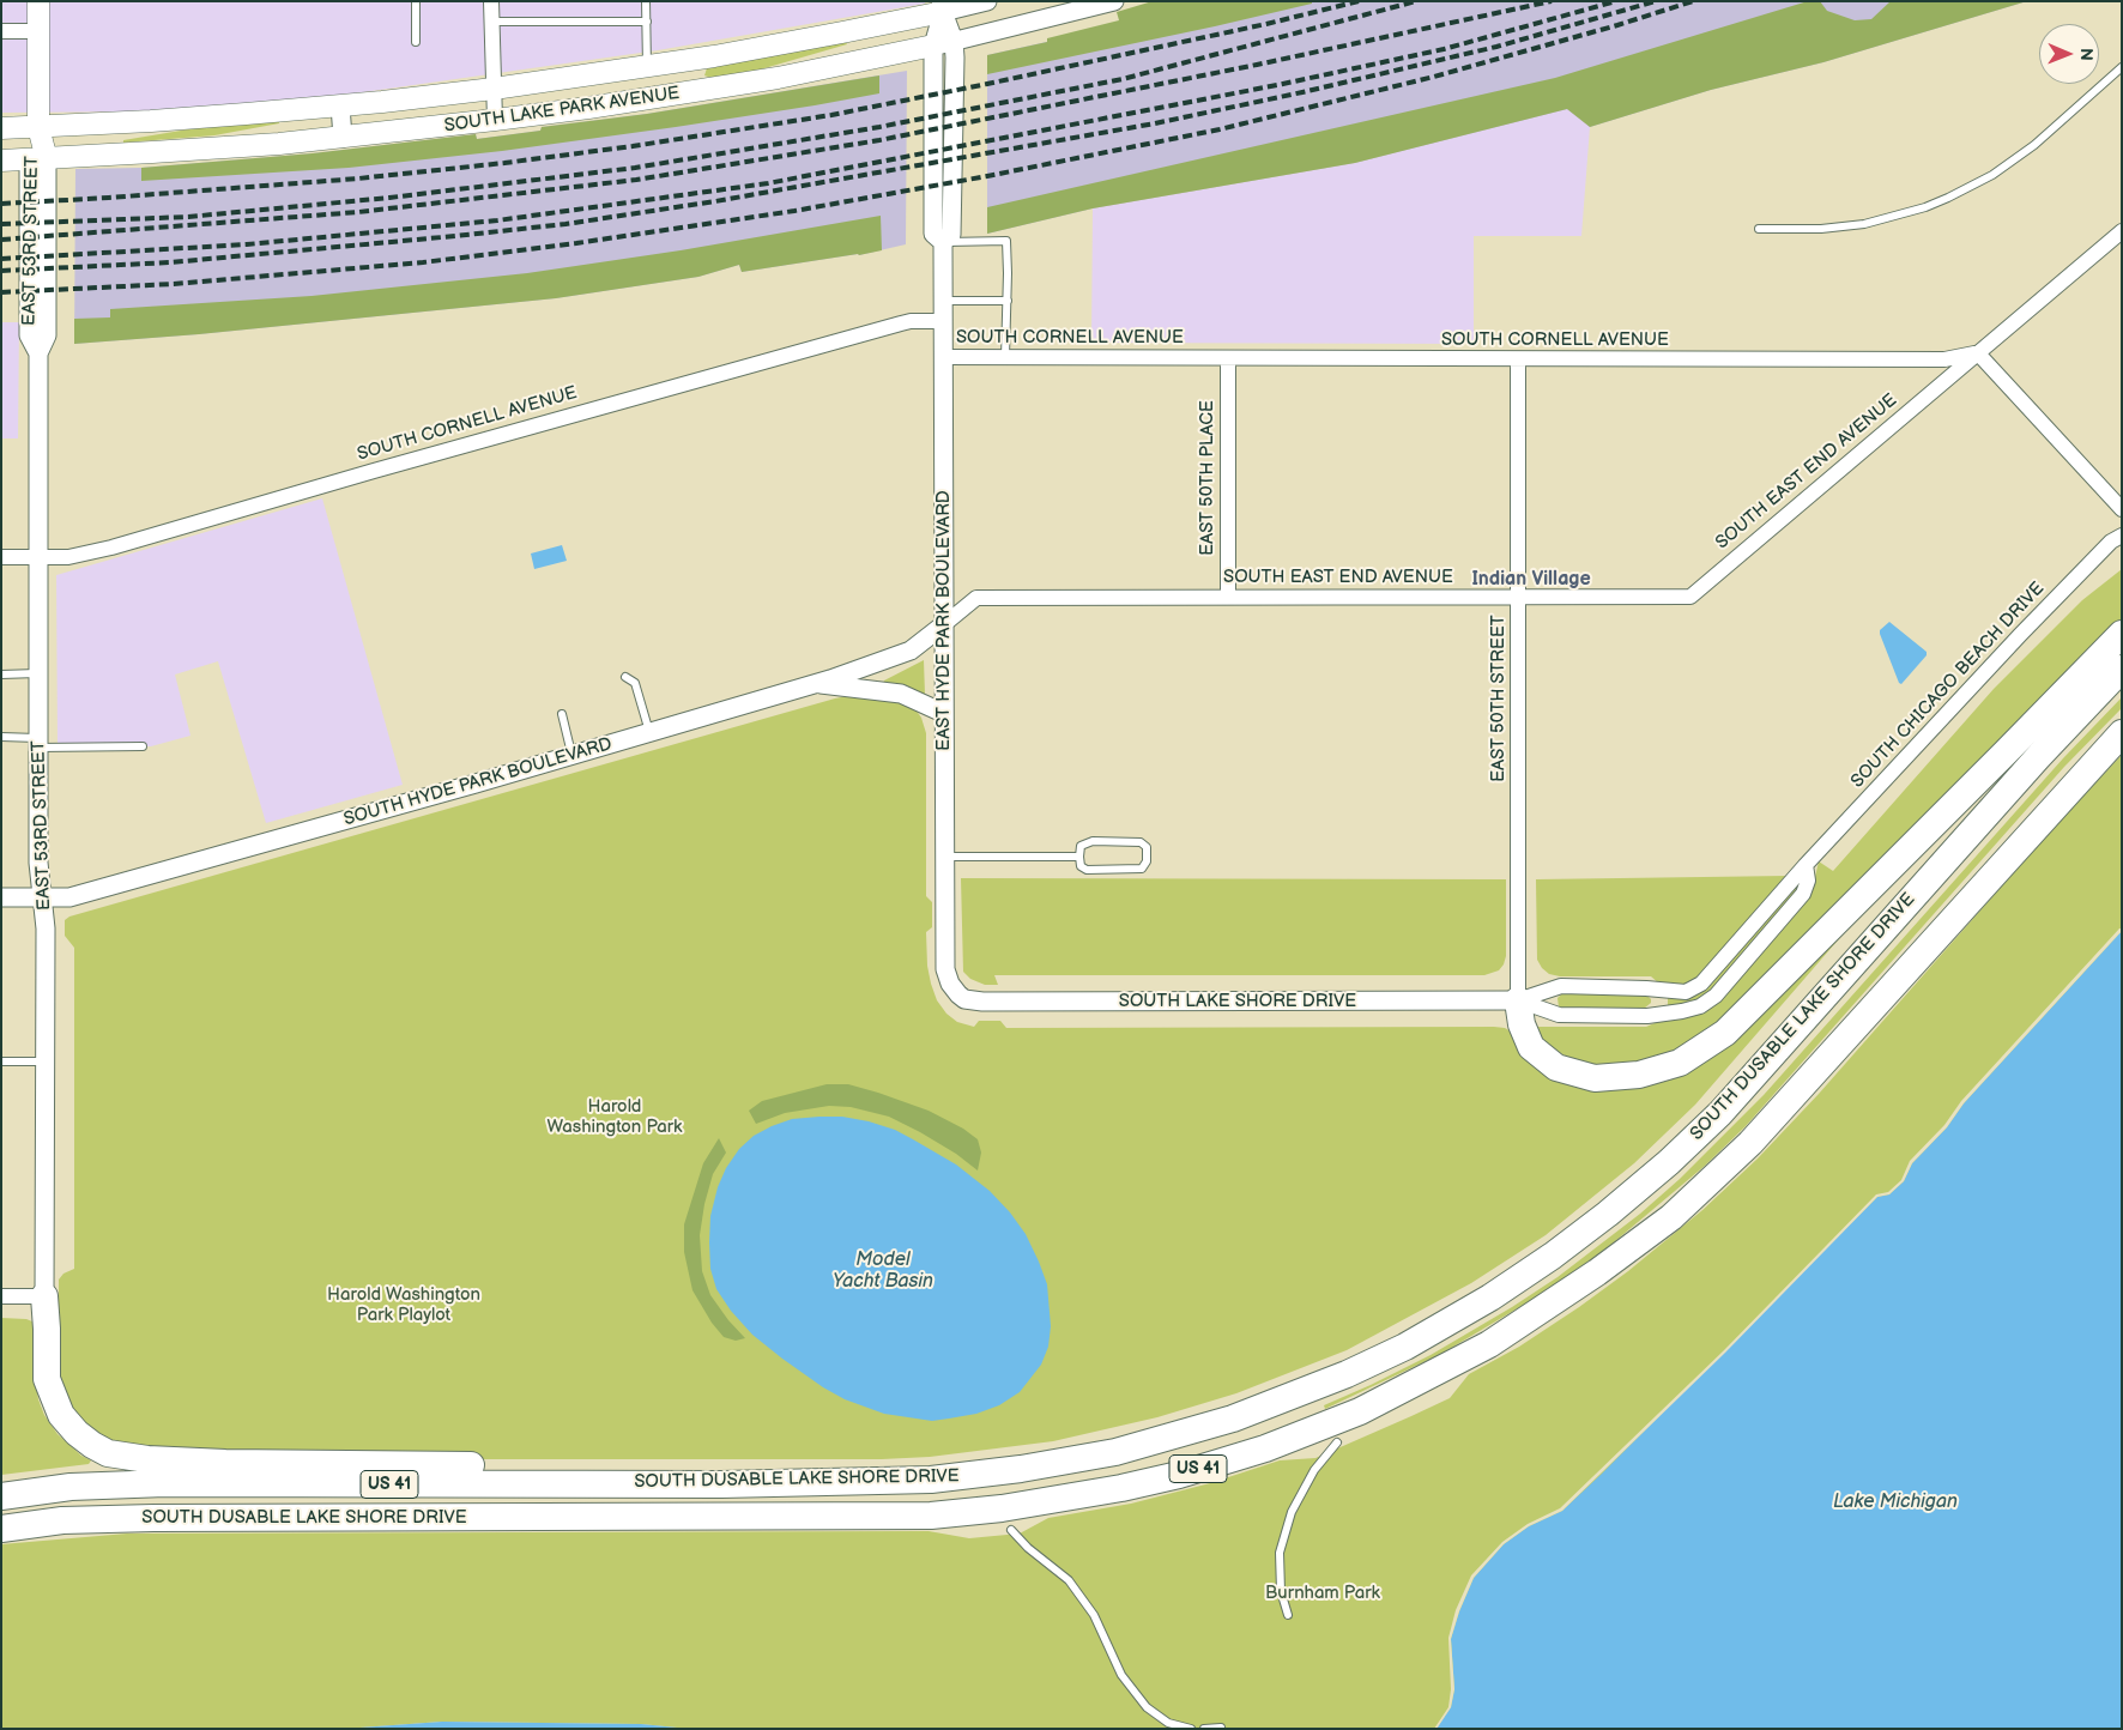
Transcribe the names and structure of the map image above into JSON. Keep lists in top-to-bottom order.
{
  "streets": {
    "highway": ["SOUTH DUSABLE LAKE SHORE DRIVE", "US 41"],
    "main road": ["SOUTH LAKE PARK AVENUE", "EAST 53RD STREET"],
    "street": [
      "SOUTH CORNELL AVENUE",
      "SOUTH EAST END AVENUE",
      "EAST 50TH PLACE",
      "EAST HYDE PARK BOULEVARD",
      "SOUTH CHICAGO BEACH DRIVE",
      "EAST 50TH STREET",
      "SOUTH HYDE PARK BOULEVARD",
      "SOUTH LAKE SHORE DRIVE"
    ]
  },
  "crossings": [
    ["SOUTH LAKE PARK AVENUE", "EAST 53RD STREET"],
    ["SOUTH LAKE PARK AVENUE", "EAST HYDE PARK BOULEVARD"],
    ["EAST 53RD STREET", "SOUTH CORNELL AVENUE"],
    ["EAST 53RD STREET", "SOUTH HYDE PARK BOULEVARD"],
    ["SOUTH CORNELL AVENUE", "SOUTH EAST END AVENUE"],
    ["SOUTH CORNELL AVENUE", "EAST 50TH PLACE"],
    ["SOUTH CORNELL AVENUE", "EAST HYDE PARK BOULEVARD"],
    ["SOUTH CORNELL AVENUE", "EAST 50TH STREET"],
    ["SOUTH EAST END AVENUE", "EAST 50TH PLACE"],
    ["SOUTH EAST END AVENUE", "EAST HYDE PARK BOULEVARD"],
    ["SOUTH EAST END AVENUE", "EAST 50TH STREET"],
    ["SOUTH EAST END AVENUE", "SOUTH HYDE PARK BOULEVARD"],
    ["EAST HYDE PARK BOULEVARD", "SOUTH HYDE PARK BOULEVARD"],
    ["EAST HYDE PARK BOULEVARD", "SOUTH LAKE SHORE DRIVE"],
    ["SOUTH CHICAGO BEACH DRIVE", "EAST 50TH STREET"],
    ["SOUTH CHICAGO BEACH DRIVE", "SOUTH LAKE SHORE DRIVE"],
    ["EAST 50TH STREET", "SOUTH LAKE SHORE DRIVE"]
  ],
  "districts": ["Indian Village"],
  "water": ["Model Yacht Basin", "Lake Michigan"],
  "parks": ["Harold Washington Park", "Harold Washington Park Playlot", "Burnham Park"],
  "north": "right"
}
